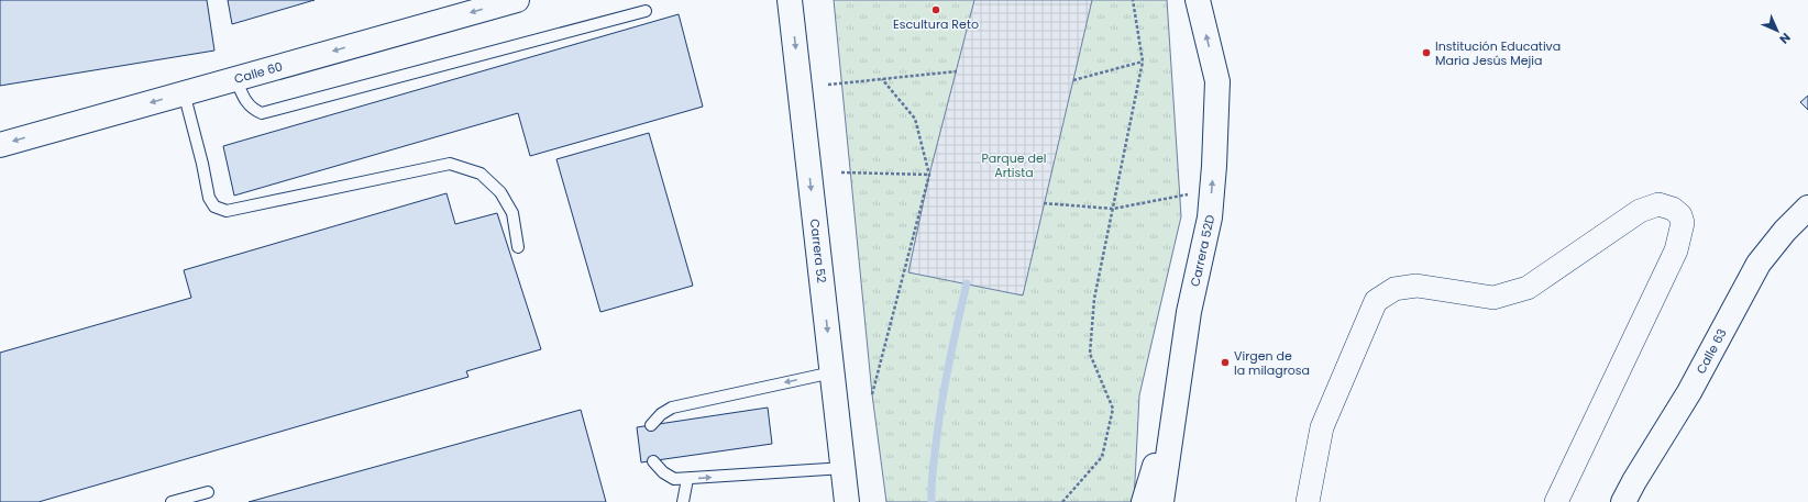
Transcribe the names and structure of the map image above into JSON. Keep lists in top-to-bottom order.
{
  "streets": {
    "main road": [
      "Calle 60",
      "Carrera 52D",
      "Carrera 52",
      "Calle 63"
    ]
  },
  "one_way": ["Calle 60", "Carrera 52D", "Carrera 52"],
  "parks": ["Parque del Artista"],
  "places": ["Escultura Reto", "Institución Educativa Maria Jesús Mejia", "Virgen de la milagrosa"],
  "north": "bottom right"
}
